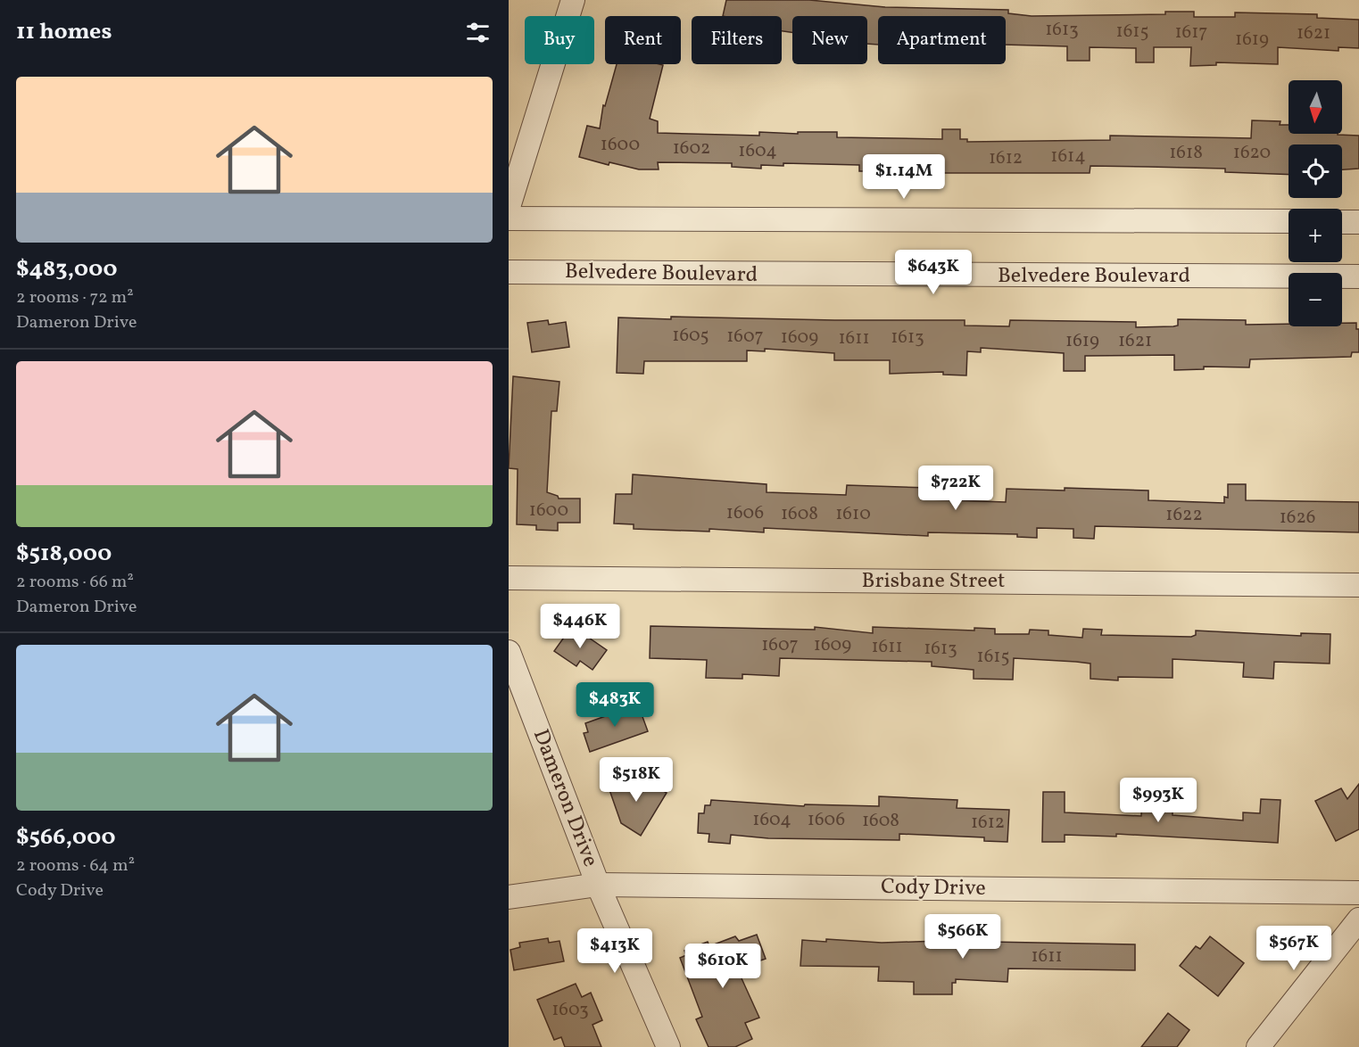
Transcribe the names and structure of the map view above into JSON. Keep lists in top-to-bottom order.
{
  "streets": {
    "street": [
      "Belvedere Boulevard",
      "Brisbane Street",
      "Dameron Drive",
      "Cody Drive"
    ]
  },
  "crossings": [
    ["Dameron Drive", "Cody Drive"]
  ],
  "house_numbers": [
    "1613",
    "1615",
    "1617",
    "1621",
    "1619",
    "1600",
    "1602",
    "1604",
    "1618",
    "1620",
    "1614",
    "1612",
    "1605",
    "1607",
    "1609",
    "1613",
    "1611",
    "1619",
    "1621",
    "1600",
    "1606",
    "1608",
    "1610",
    "1622",
    "1626",
    "1607",
    "1609",
    "1611",
    "1613",
    "1615",
    "1604",
    "1606",
    "1608",
    "1612",
    "1611",
    "1603"
  ],
  "north": "bottom",
  "page": {
    "heading": "11 homes",
    "chip": [
      "Buy",
      "Rent",
      "Filters",
      "New",
      "Apartment"
    ],
    "list": [
      {
        "name": "$483,000",
        "note": "2 rooms · 72 m² · Dameron Drive"
      },
      {
        "name": "$518,000",
        "note": "2 rooms · 66 m² · Dameron Drive"
      },
      {
        "name": "$566,000",
        "note": "2 rooms · 64 m² · Cody Drive"
      }
    ],
    "map_buttons": ["+", "−"],
    "price": [
      "$1.14M",
      "$643K",
      "$722K",
      "$446K",
      "$483K",
      "$518K",
      "$993K",
      "$566K",
      "$567K",
      "$413K",
      "$610K"
    ]
  }
}
